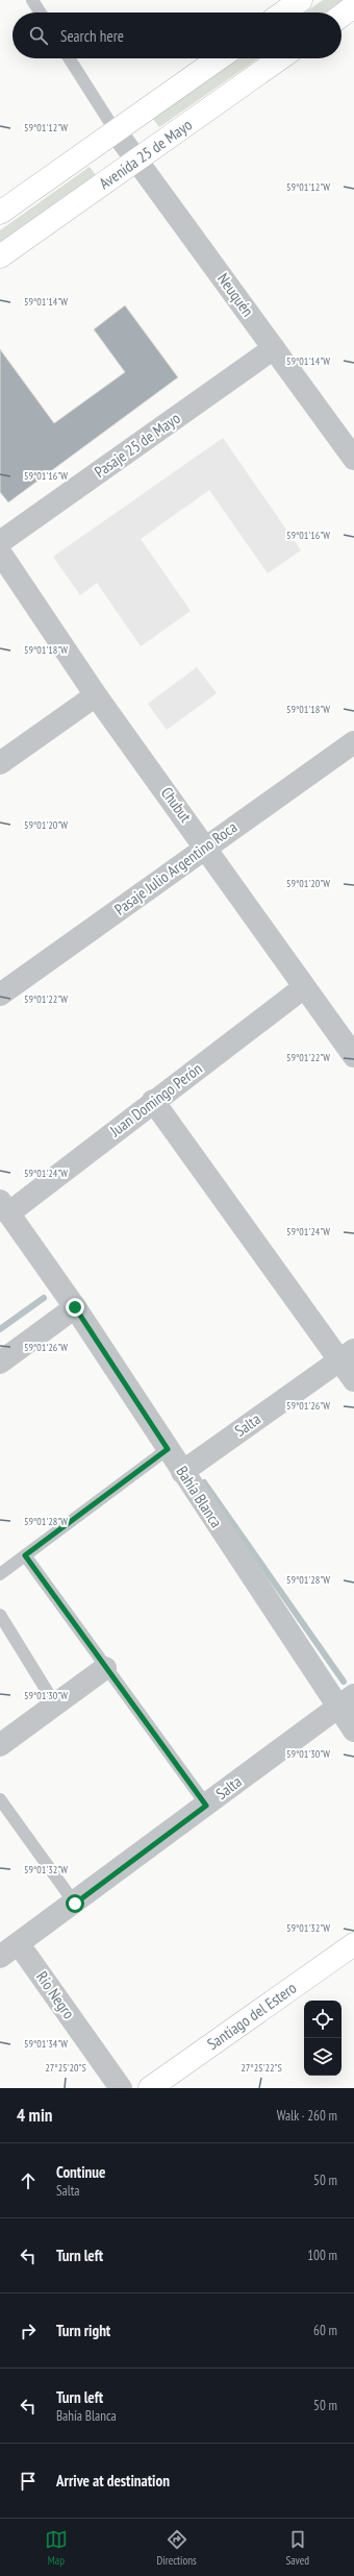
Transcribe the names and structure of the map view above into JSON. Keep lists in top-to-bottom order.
{
  "streets": {
    "main road": ["Avenida 25 de Mayo", "Santiago del Estero"],
    "street": [
      "Neuquén",
      "Pasaje 25 de Mayo",
      "Chubut",
      "Pasaje Julio Argentino Roca",
      "Juan Domingo Perón",
      "Salta",
      "Bahía Blanca",
      "Río Negro"
    ]
  },
  "crossings": [
    ["Avenida 25 de Mayo", "Neuquén"],
    ["Neuquén", "Pasaje 25 de Mayo"],
    ["Chubut", "Pasaje Julio Argentino Roca"],
    ["Chubut", "Juan Domingo Perón"],
    ["Juan Domingo Perón", "Bahía Blanca"],
    ["Salta", "Bahía Blanca"],
    ["Salta", "Río Negro"]
  ],
  "page": {
    "search": "Search here",
    "heading": ["4 min", "Walk · 260 m"],
    "list": [
      ["Continue", "Salta", "50 m"],
      ["Turn left", "100 m"],
      ["Turn right", "60 m"],
      ["Turn left", "Bahía Blanca", "50 m"],
      "Arrive at destination"
    ],
    "nav": ["Map", "Directions", "Saved"]
  },
  "coordinates": [
    "59°01'12\"W",
    "59°01'14\"W",
    "59°01'16\"W",
    "59°01'18\"W",
    "59°01'20\"W",
    "59°01'22\"W",
    "59°01'24\"W",
    "59°01'26\"W",
    "59°01'28\"W",
    "59°01'30\"W",
    "59°01'32\"W",
    "59°01'34\"W",
    "27°25'20\"S",
    "27°25'22\"S"
  ]
}
